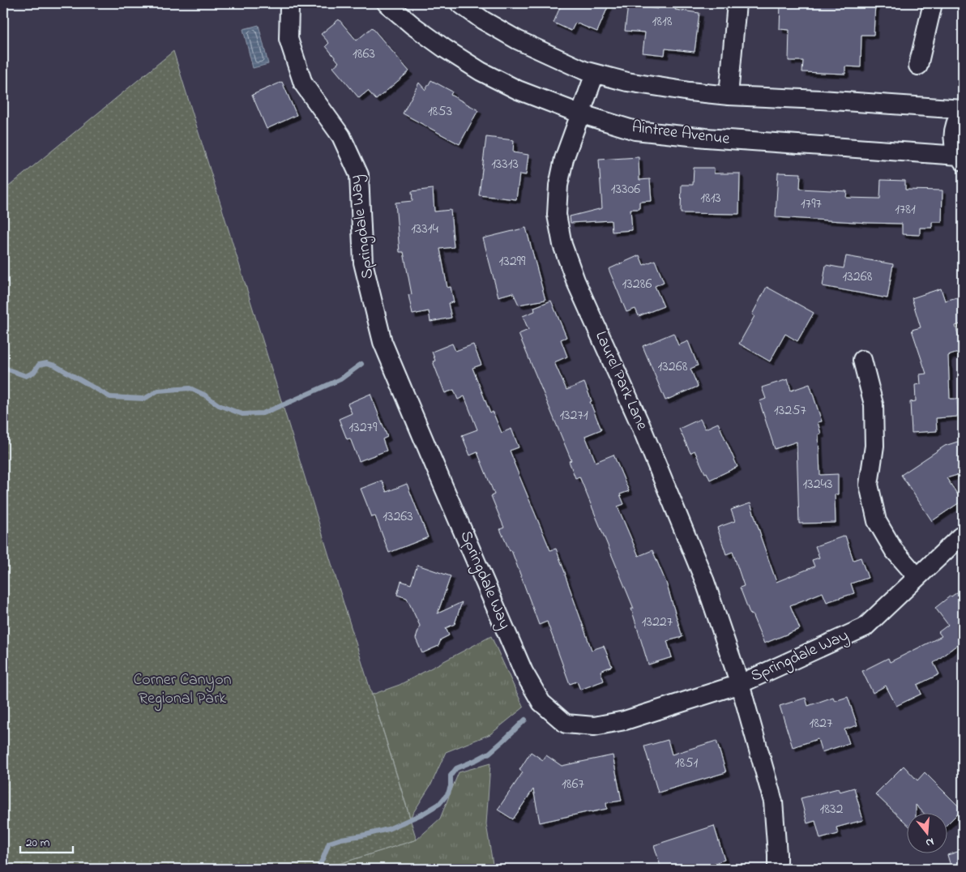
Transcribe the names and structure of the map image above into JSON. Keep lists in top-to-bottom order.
{
  "streets": {
    "street": ["Aintree Avenue", "Springdale Way", "Laurel Park Lane"]
  },
  "crossings": [
    ["Aintree Avenue", "Laurel Park Lane"],
    ["Springdale Way", "Laurel Park Lane"]
  ],
  "parks": ["Corner Canyon Regional Park"],
  "house_numbers": [
    "1818",
    "1863",
    "1853",
    "13313",
    "13306",
    "1813",
    "1797",
    "1781",
    "13314",
    "13299",
    "13268",
    "13286",
    "13268",
    "13257",
    "13271",
    "13279",
    "13243",
    "13263",
    "13227",
    "1827",
    "1851",
    "1867",
    "1832"
  ],
  "scale_bar": "20 m",
  "north": "bottom"
}
